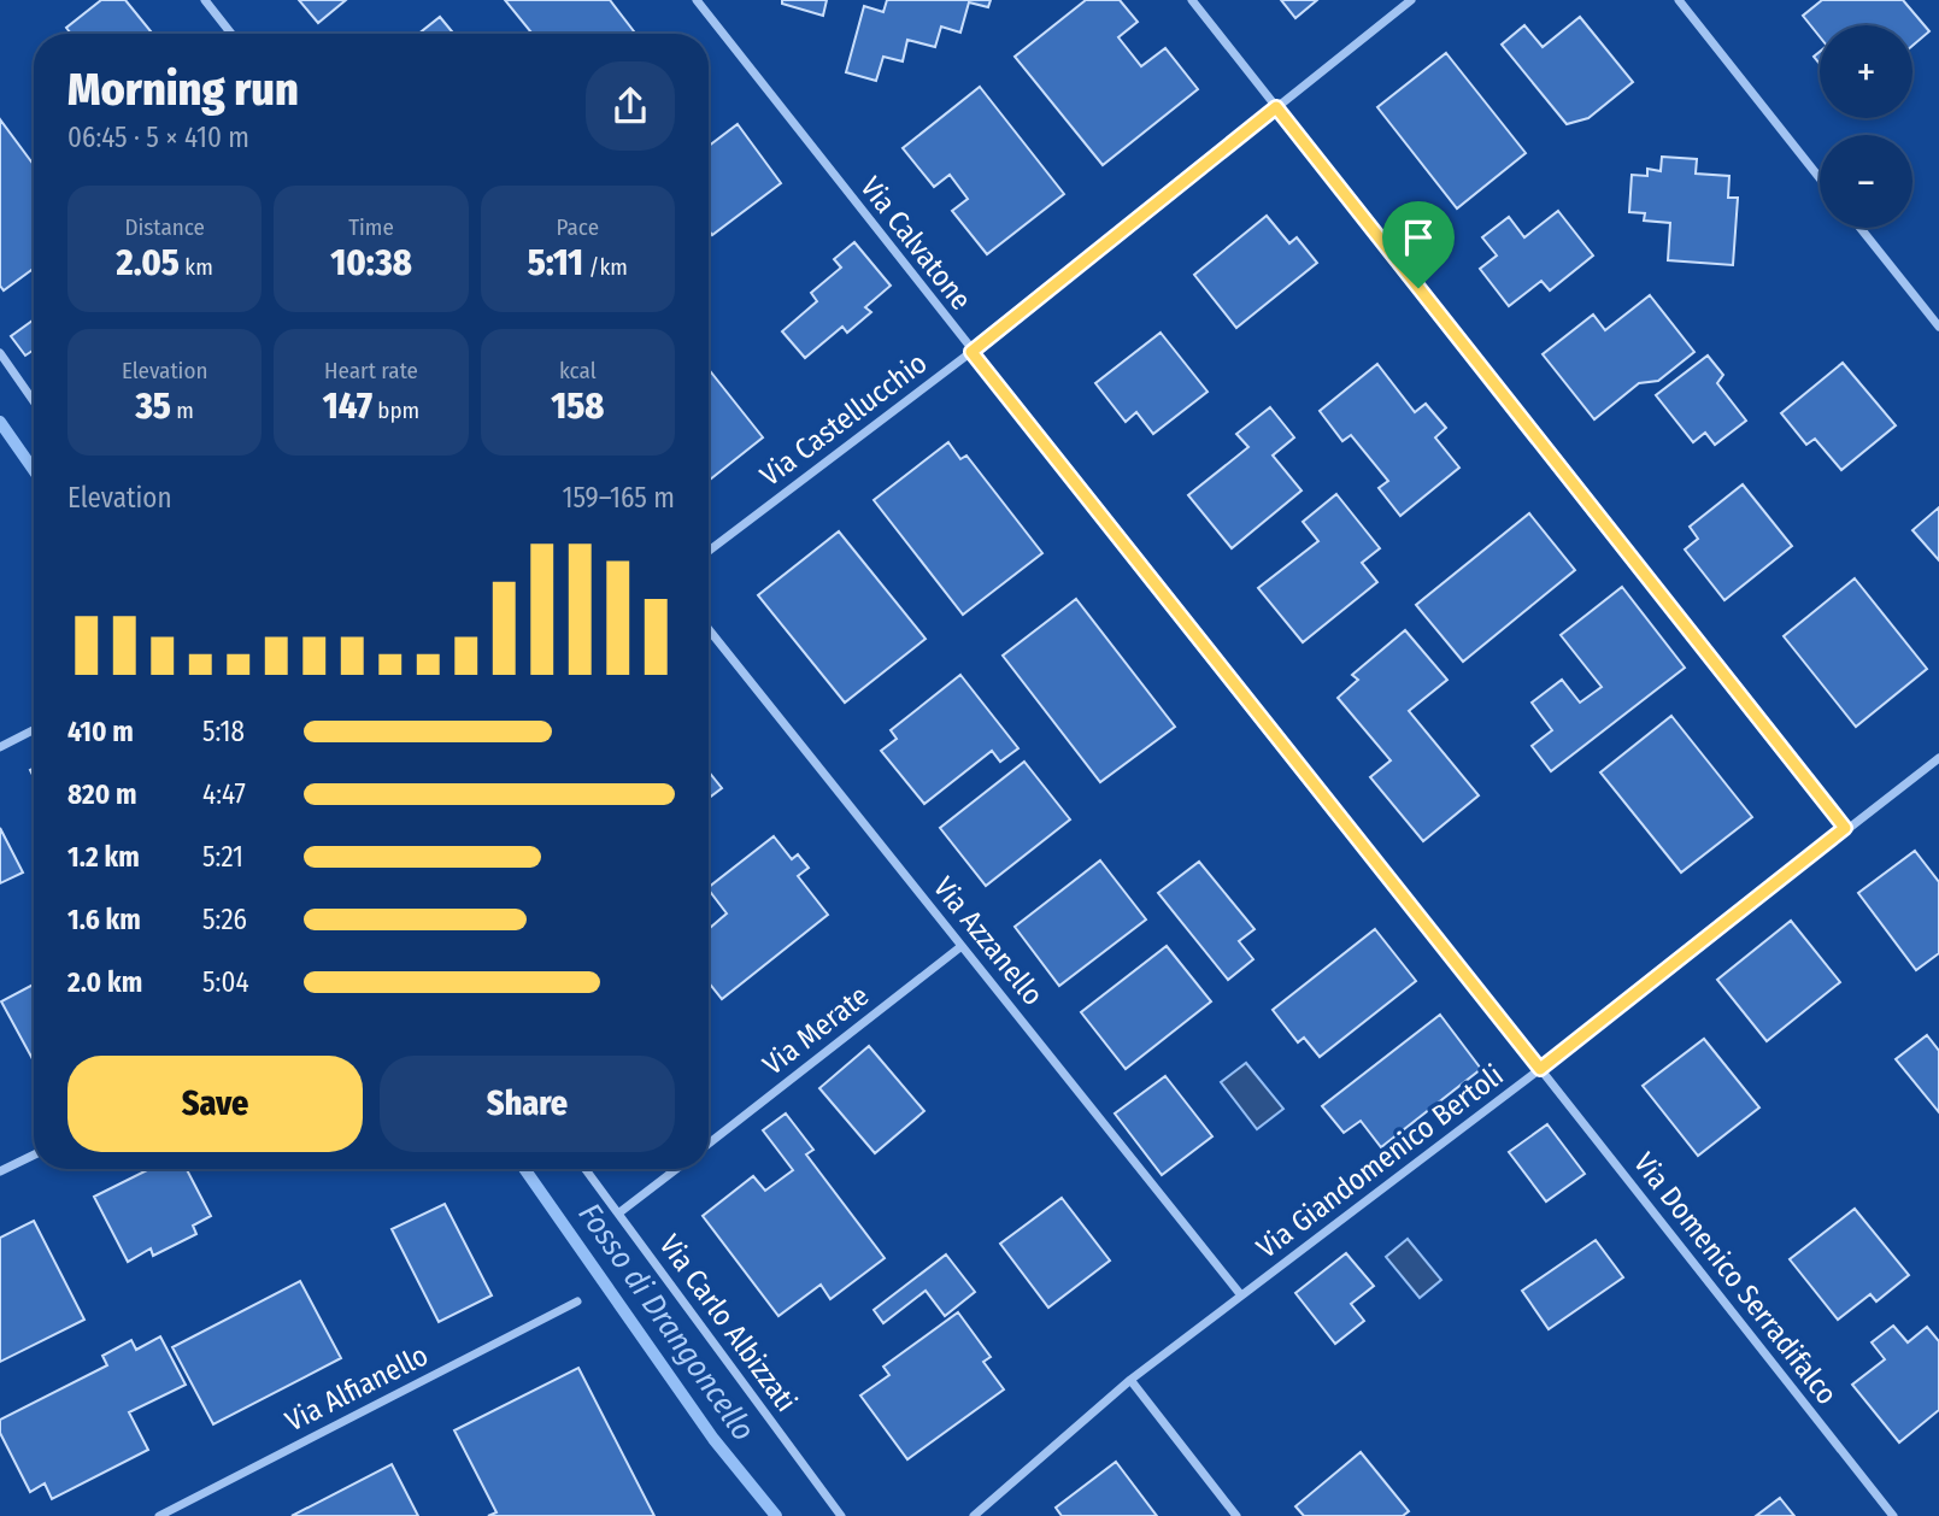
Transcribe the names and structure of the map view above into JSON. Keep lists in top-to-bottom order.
{
  "streets": {
    "street": [
      "Via Calvatone",
      "Via Castellucchio",
      "Via Azzanello",
      "Via Merate",
      "Via Giandomenico Bertoli",
      "Via Domenico Serradifalco",
      "Via Carlo Albizzati",
      "Via Alfianello"
    ]
  },
  "crossings": [
    ["Via Calvatone", "Via Castellucchio"],
    ["Via Calvatone", "Via Giandomenico Bertoli"],
    ["Via Calvatone", "Via Domenico Serradifalco"],
    ["Via Azzanello", "Via Merate"],
    ["Via Azzanello", "Via Giandomenico Bertoli"],
    ["Via Giandomenico Bertoli", "Via Domenico Serradifalco"]
  ],
  "water": ["Fosso di Drangoncello"],
  "page": {
    "map_buttons": ["+", "−"],
    "heading": ["Morning run", "06:45 · 5 × 410 m"],
    "stats": [
      ["Distance", "2.05 km"],
      ["Time", "10:38"],
      ["Pace", "5:11 /km"],
      ["Elevation", "35 m"],
      ["Heart rate", "147 bpm"],
      ["kcal", "158"]
    ],
    "chart": ["Elevation", "159–165 m"],
    "list": [
      {
        "name": "410 m",
        "note": "5:18"
      },
      {
        "name": "820 m",
        "note": "4:47"
      },
      {
        "name": "1.2 km",
        "note": "5:21"
      },
      {
        "name": "1.6 km",
        "note": "5:26"
      },
      {
        "name": "2.0 km",
        "note": "5:04"
      }
    ],
    "buttons": ["Save", "Share"]
  }
}
